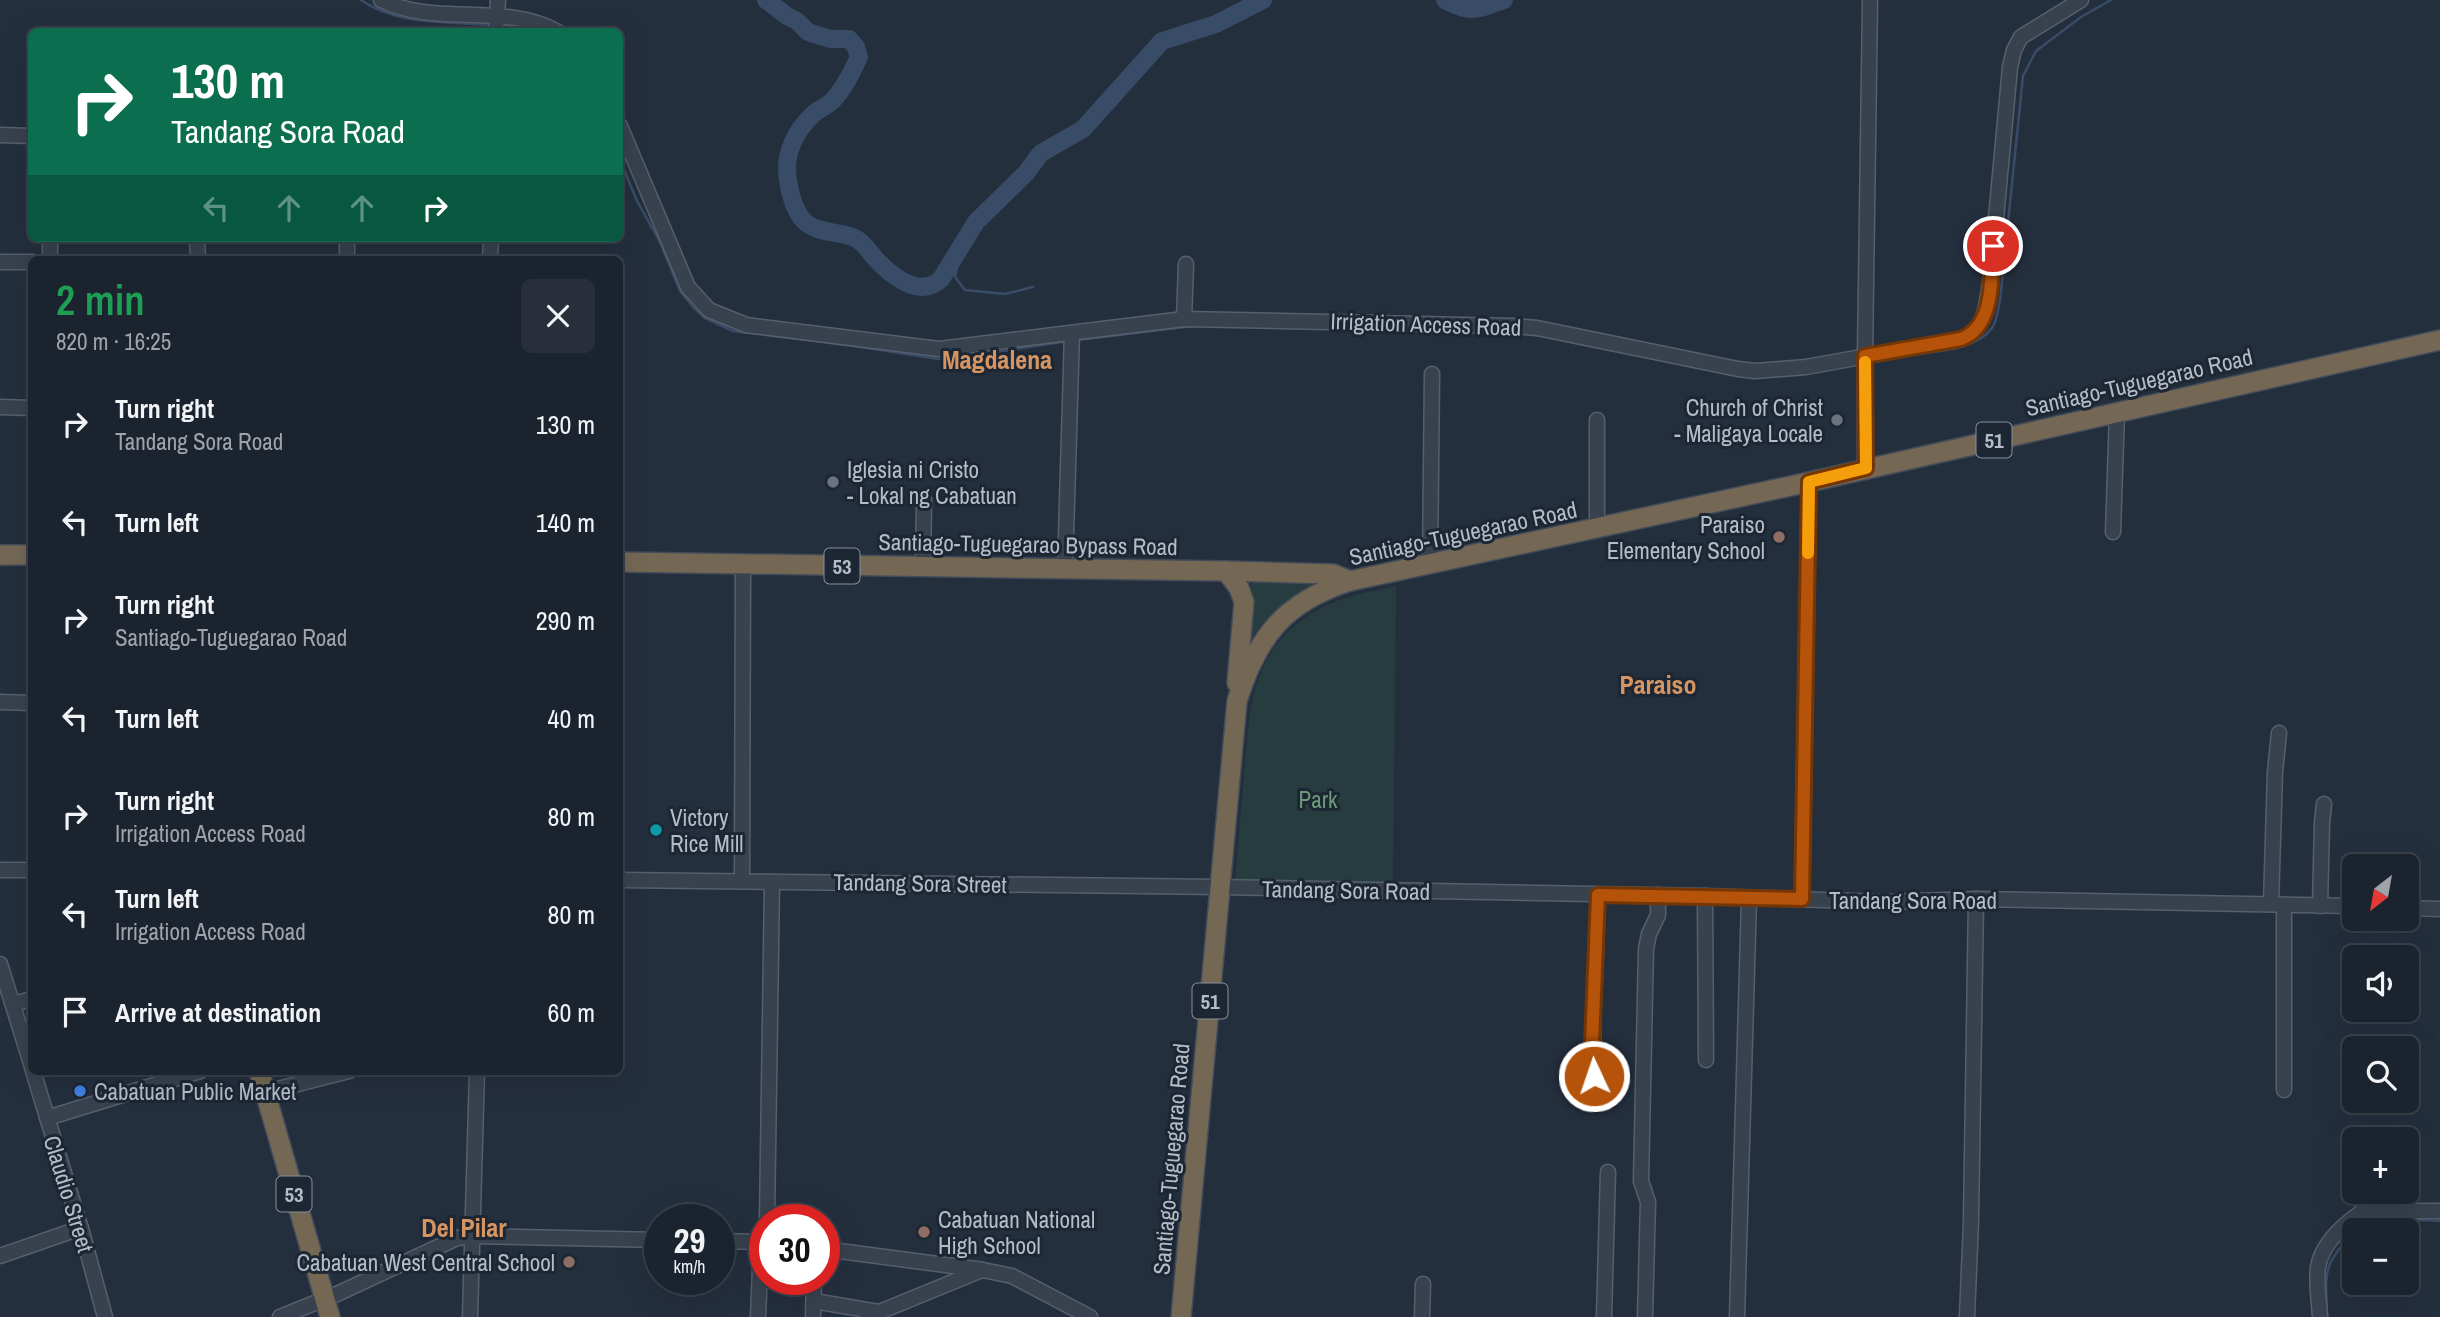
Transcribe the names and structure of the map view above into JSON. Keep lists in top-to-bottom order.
{
  "streets": {
    "highway": [
      "Santiago-Tuguegarao Road",
      "51",
      "Santiago-Tuguegarao Bypass Road",
      "53"
    ],
    "street": [
      "Irrigation Access Road",
      "Tandang Sora Street",
      "Tandang Sora Road",
      "Claudio Street"
    ]
  },
  "crossings": [
    ["Santiago-Tuguegarao Road", "Santiago-Tuguegarao Bypass Road"],
    ["Santiago-Tuguegarao Road", "Tandang Sora Street"],
    ["Santiago-Tuguegarao Road", "Tandang Sora Road"],
    ["Tandang Sora Street", "Tandang Sora Road"]
  ],
  "districts": ["Magdalena", "Paraiso", "Del Pilar"],
  "parks": ["Park"],
  "places": [
    "Church of Christ - Maligaya Locale",
    "Iglesia ni Cristo - Lokal ng Cabatuan",
    "Paraiso Elementary School",
    "Victory Rice Mill",
    "Cabatuan Public Market",
    "Cabatuan National High School",
    "Cabatuan West Central School"
  ],
  "north": "bottom left",
  "page": {
    "turn": ["130 m", "Tandang Sora Road"],
    "heading": ["2 min", "820 m · 16:25"],
    "list": [
      {
        "name": "Turn right",
        "note": "Tandang Sora Road",
        "value": "130 m"
      },
      {
        "name": "Turn left",
        "value": "140 m"
      },
      {
        "name": "Turn right",
        "note": "Santiago-Tuguegarao Road",
        "value": "290 m"
      },
      {
        "name": "Turn left",
        "value": "40 m"
      },
      {
        "name": "Turn right",
        "note": "Irrigation Access Road",
        "value": "80 m"
      },
      {
        "name": "Turn left",
        "note": "Irrigation Access Road",
        "value": "80 m"
      },
      {
        "name": "Arrive at destination",
        "value": "60 m"
      }
    ],
    "map_buttons": ["+", "−"],
    "speed": "29 km/h",
    "limit": "30"
  }
}
